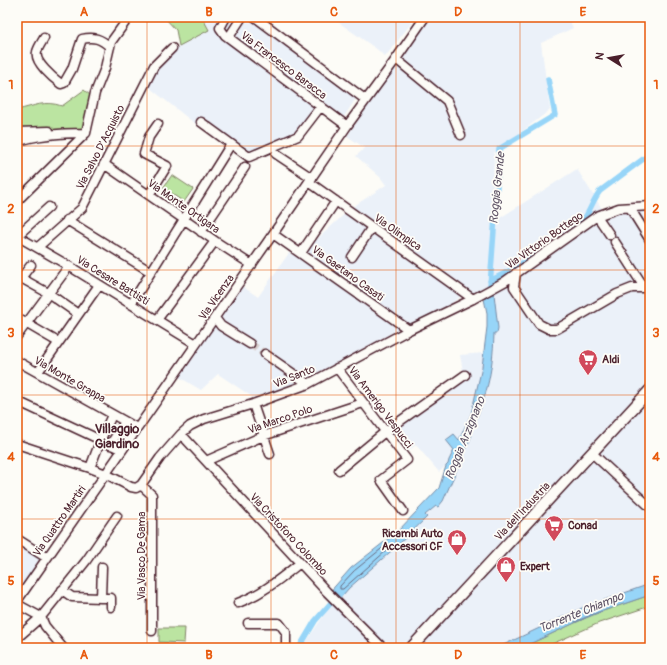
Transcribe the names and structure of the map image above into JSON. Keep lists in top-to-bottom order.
{
  "streets": {
    "main road": ["Via dell'Industria"],
    "street": [
      "Via Francesco Baracca",
      "Via Salvo D'Acquisto",
      "Via Monte Ortigara",
      "Via Olimpica",
      "Via Vittorio Bottego",
      "Via Gaetano Casati",
      "Via Cesare Battisti",
      "Via Vicenza",
      "Via Santo",
      "Via Monte Grappa",
      "Via Amerigo Vespucci",
      "Via Marco Polo",
      "Via Quattro Martiri",
      "Via Cristoforo Colombo",
      "Via Vasco De Gama"
    ]
  },
  "crossings": [
    ["Via Francesco Baracca", "Via Vicenza"],
    ["Via Salvo D'Acquisto", "Via Monte Ortigara"],
    ["Via Salvo D'Acquisto", "Via Cesare Battisti"],
    ["Via Monte Ortigara", "Via Vicenza"],
    ["Via Olimpica", "Via Vicenza"],
    ["Via Olimpica", "Via Santo"],
    ["Via Vittorio Bottego", "Via Santo"],
    ["Via Gaetano Casati", "Via Vicenza"],
    ["Via Gaetano Casati", "Via Santo"],
    ["Via Cesare Battisti", "Via Vicenza"],
    ["Via Vicenza", "Via Monte Grappa"],
    ["Via Vicenza", "Via Quattro Martiri"],
    ["Via Santo", "Via Amerigo Vespucci"],
    ["Via Santo", "Via Cristoforo Colombo"],
    ["Via Santo", "Via Vasco De Gama"],
    ["Via Amerigo Vespucci", "Via Marco Polo"],
    ["Via Marco Polo", "Via Cristoforo Colombo"]
  ],
  "districts": ["Villaggio Giardino"],
  "water": ["Roggia Grande", "Roggia Arzignano", "Torrente Chiampo"],
  "places": {
    "supermarket": ["Aldi", "Conad"],
    "shop": ["Ricambi Auto Accessori CF", "Expert"]
  },
  "north": "left",
  "grid": {
    "columns": [
      "A",
      "B",
      "C",
      "D",
      "E"
    ],
    "rows": [
      "1",
      "2",
      "3",
      "4",
      "5"
    ]
  }
}
